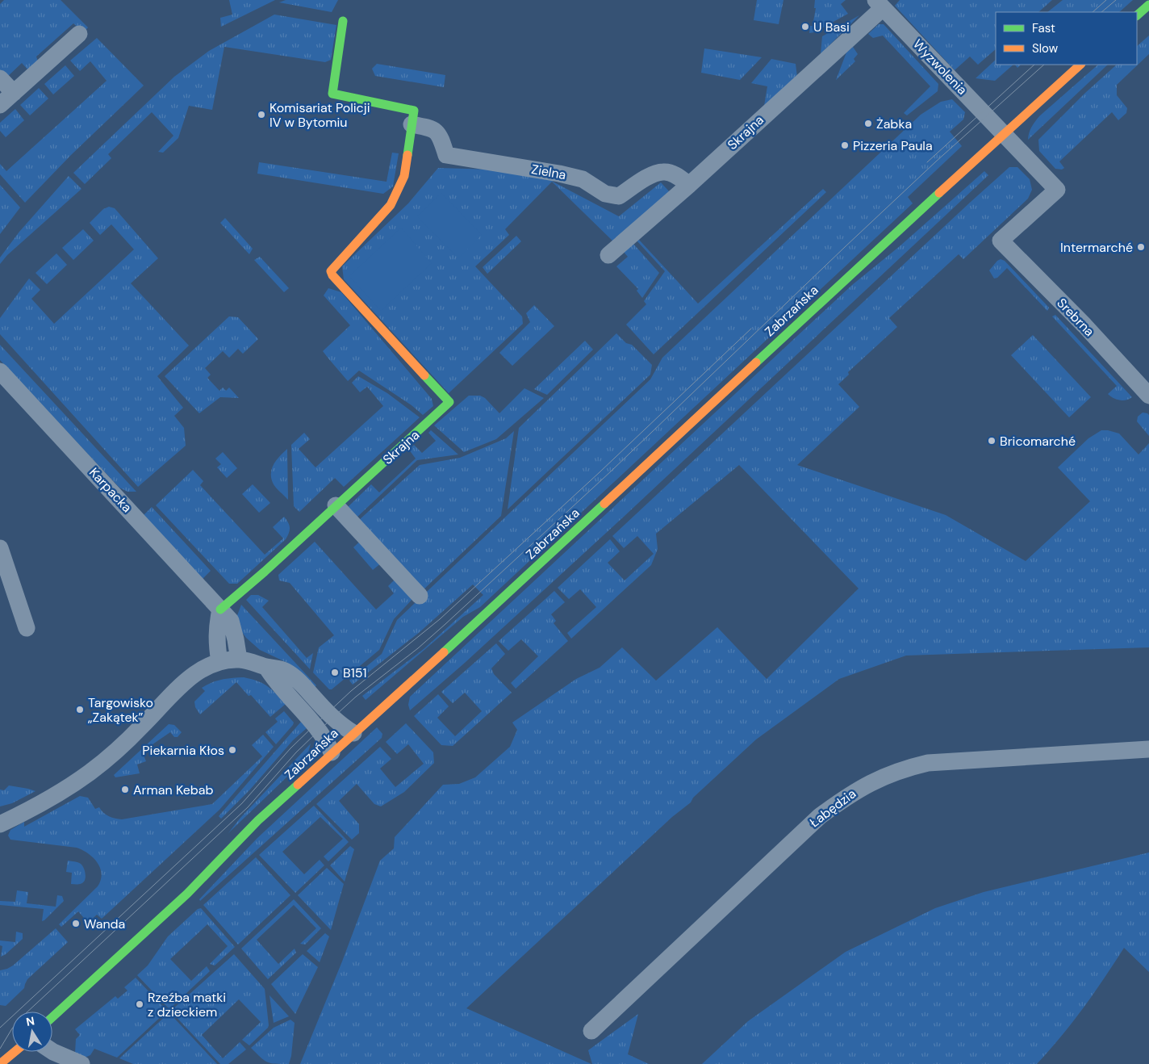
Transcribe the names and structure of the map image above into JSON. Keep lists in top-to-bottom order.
{
  "streets": {
    "main road": ["Skrajna", "Zabrzańska"],
    "street": [
      "Wyzwolenia",
      "Zielna",
      "Srebrna",
      "Karpacka",
      "Łabędzia"
    ]
  },
  "crossings": [
    ["Wyzwolenia", "Skrajna"],
    ["Wyzwolenia", "Zabrzańska"],
    ["Wyzwolenia", "Srebrna"],
    ["Skrajna", "Zielna"],
    ["Skrajna", "Karpacka"]
  ],
  "places": [
    "U Basi",
    "Komisariat Policji IV w Bytomiu",
    "Żabka",
    "Pizzeria Paula",
    "Intermarché",
    "Bricomarché",
    "B151",
    "Targowisko „Zakątek”",
    "Piekarnia Kłos",
    "Arman Kebab",
    "Wanda",
    "Rzeźba matki z dzieckiem"
  ],
  "legend": ["Fast", "Slow"],
  "north": "top"
}
